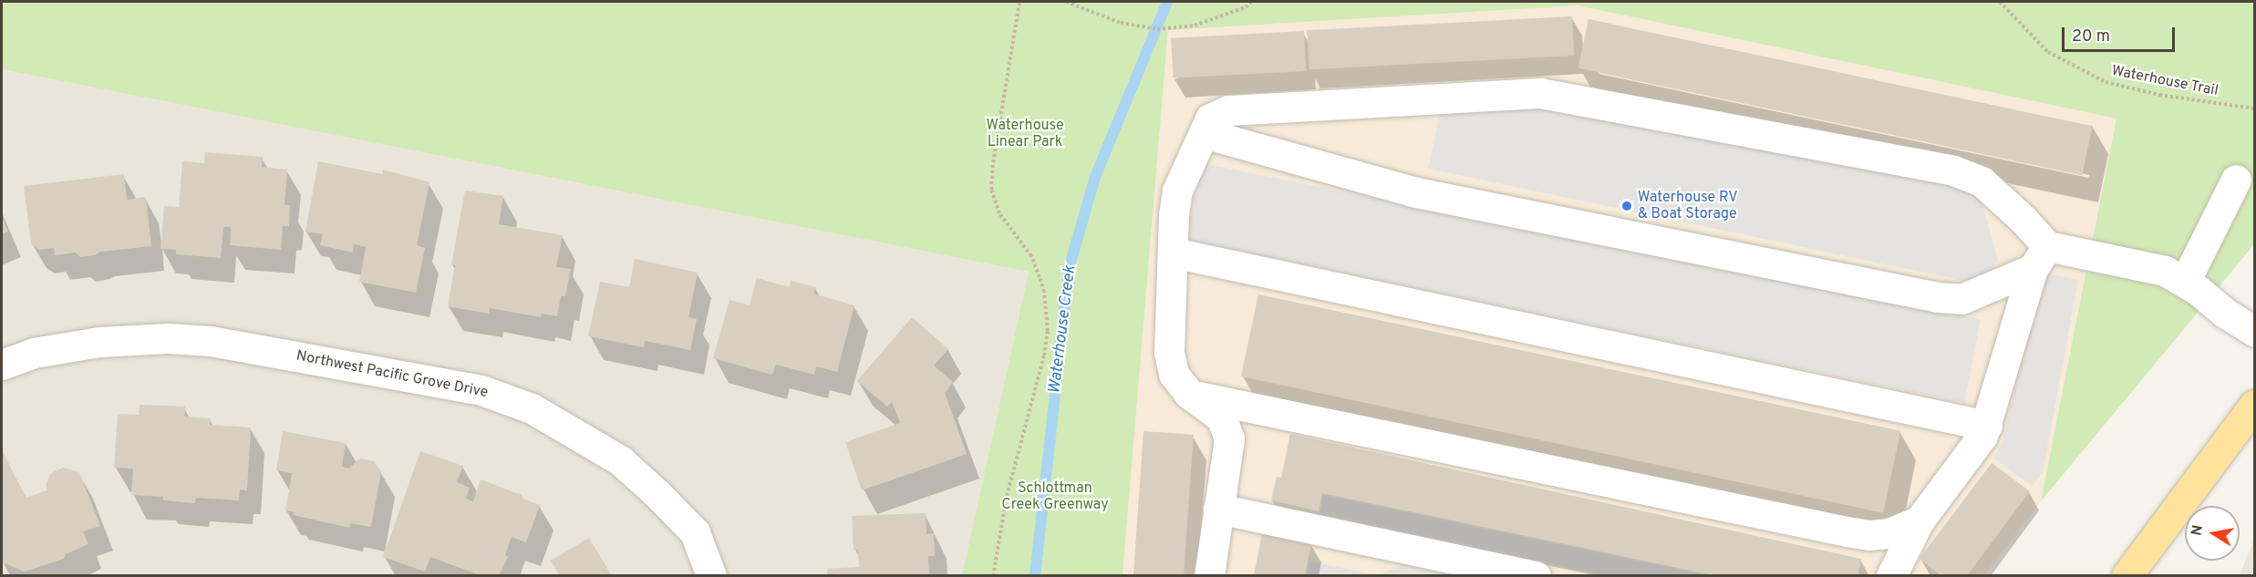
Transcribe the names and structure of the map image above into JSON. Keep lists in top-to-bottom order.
{
  "streets": {
    "street": ["Northwest Pacific Grove Drive"],
    "path": ["Waterhouse Trail"]
  },
  "water": ["Waterhouse Creek"],
  "parks": ["Waterhouse Linear Park", "Schlottman Creek Greenway"],
  "places": ["Waterhouse RV & Boat Storage"],
  "scale_bar": "20 m",
  "north": "left"
}
